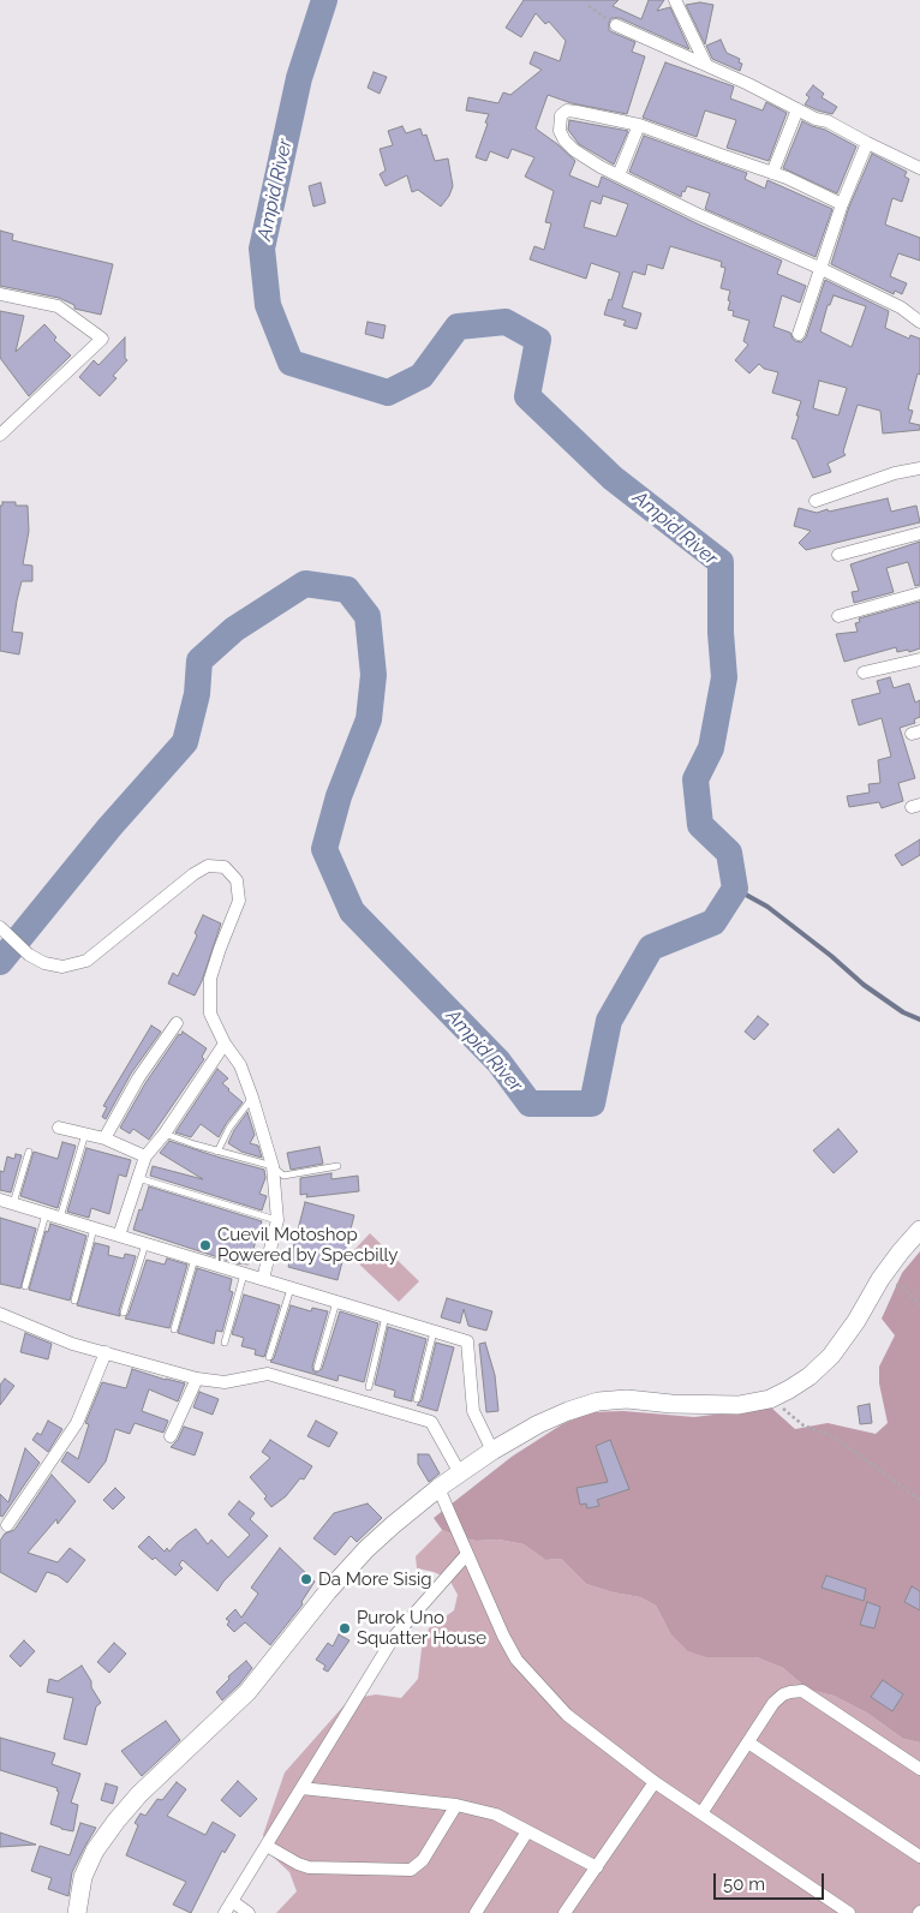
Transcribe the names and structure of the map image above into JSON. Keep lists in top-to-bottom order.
{
  "water": ["Ampid River"],
  "places": ["Cuevil Motoshop Powered by Specbilly", "Da More Sisig", "Purok Uno Squatter House"],
  "scale_bar": "50 m"
}
